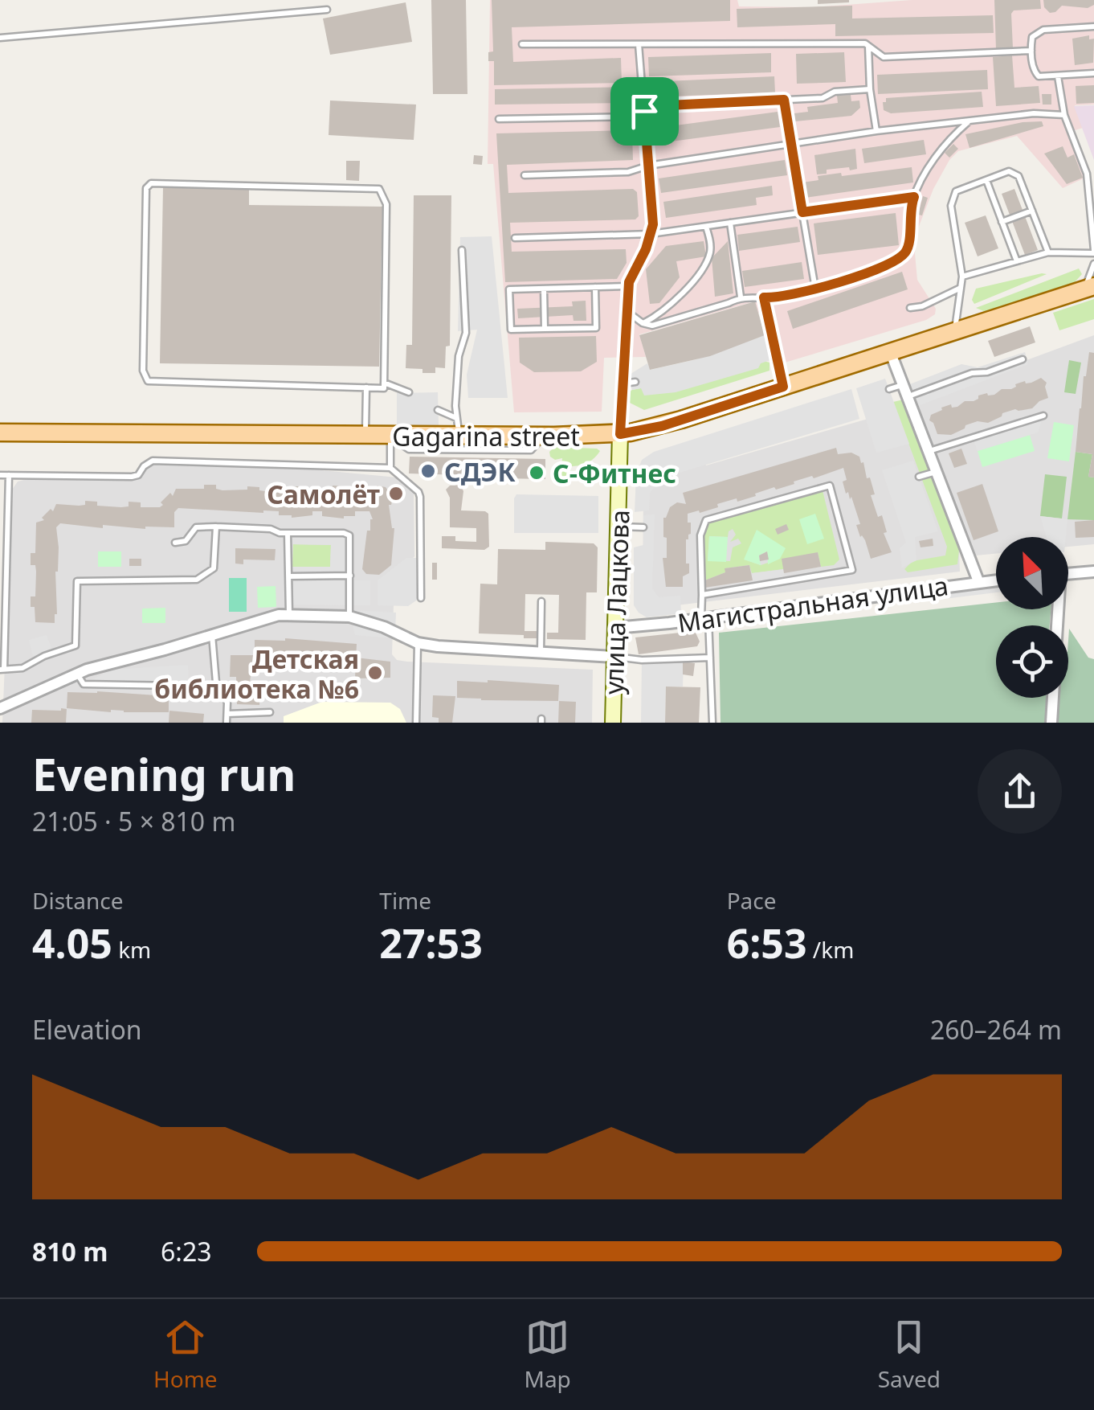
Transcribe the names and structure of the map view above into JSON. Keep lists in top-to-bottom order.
{
  "streets": {
    "main road": ["Gagarina street"],
    "street": ["улица Лацкова", "Магистральная улица"]
  },
  "crossings": [
    ["Gagarina street", "улица Лацкова"],
    ["улица Лацкова", "Магистральная улица"]
  ],
  "places": [
    "СДЭК",
    "С-Фитнес",
    "Самолёт",
    "Детская библиотека №6"
  ],
  "north": "top left",
  "page": {
    "heading": ["Evening run", "21:05 · 5 × 810 m"],
    "stats": [
      ["Distance", "4.05 km"],
      ["Time", "27:53"],
      ["Pace", "6:53 /km"]
    ],
    "chart": ["Elevation", "260–264 m"],
    "list": [
      {
        "name": "810 m",
        "note": "6:23"
      }
    ],
    "tabs": ["Home", "Map", "Saved"]
  }
}
